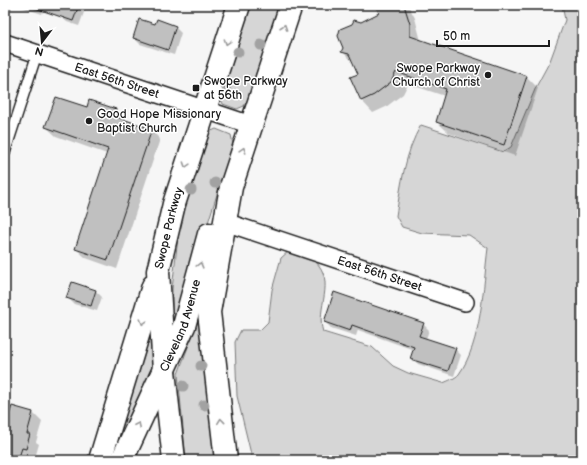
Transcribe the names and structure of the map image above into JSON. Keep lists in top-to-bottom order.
{
  "streets": {
    "main road": ["Swope Parkway", "Cleveland Avenue"],
    "street": ["East 56th Street"]
  },
  "crossings": [
    ["East 56th Street", "Swope Parkway"],
    ["Swope Parkway", "Cleveland Avenue"]
  ],
  "places": {
    "other": ["Swope Parkway Church of Christ", "Good Hope Missionary Baptist Church"],
    "transit": ["Swope Parkway at 56th"]
  },
  "scale_bar": "50 m",
  "north": "bottom"
}
